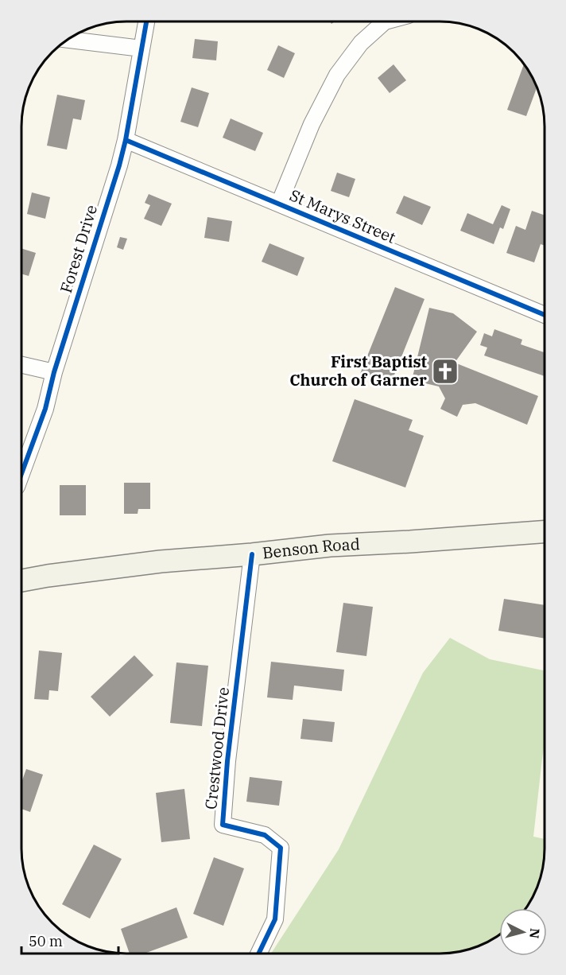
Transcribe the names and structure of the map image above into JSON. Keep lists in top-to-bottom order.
{
  "streets": {
    "main road": ["Benson Road"],
    "street": ["St Marys Street", "Forest Drive", "Crestwood Drive"]
  },
  "crossings": [
    ["St Marys Street", "Forest Drive"],
    ["Benson Road", "Crestwood Drive"]
  ],
  "places": {
    "church": ["First Baptist Church of Garner"]
  },
  "scale_bar": "50 m",
  "north": "right"
}
